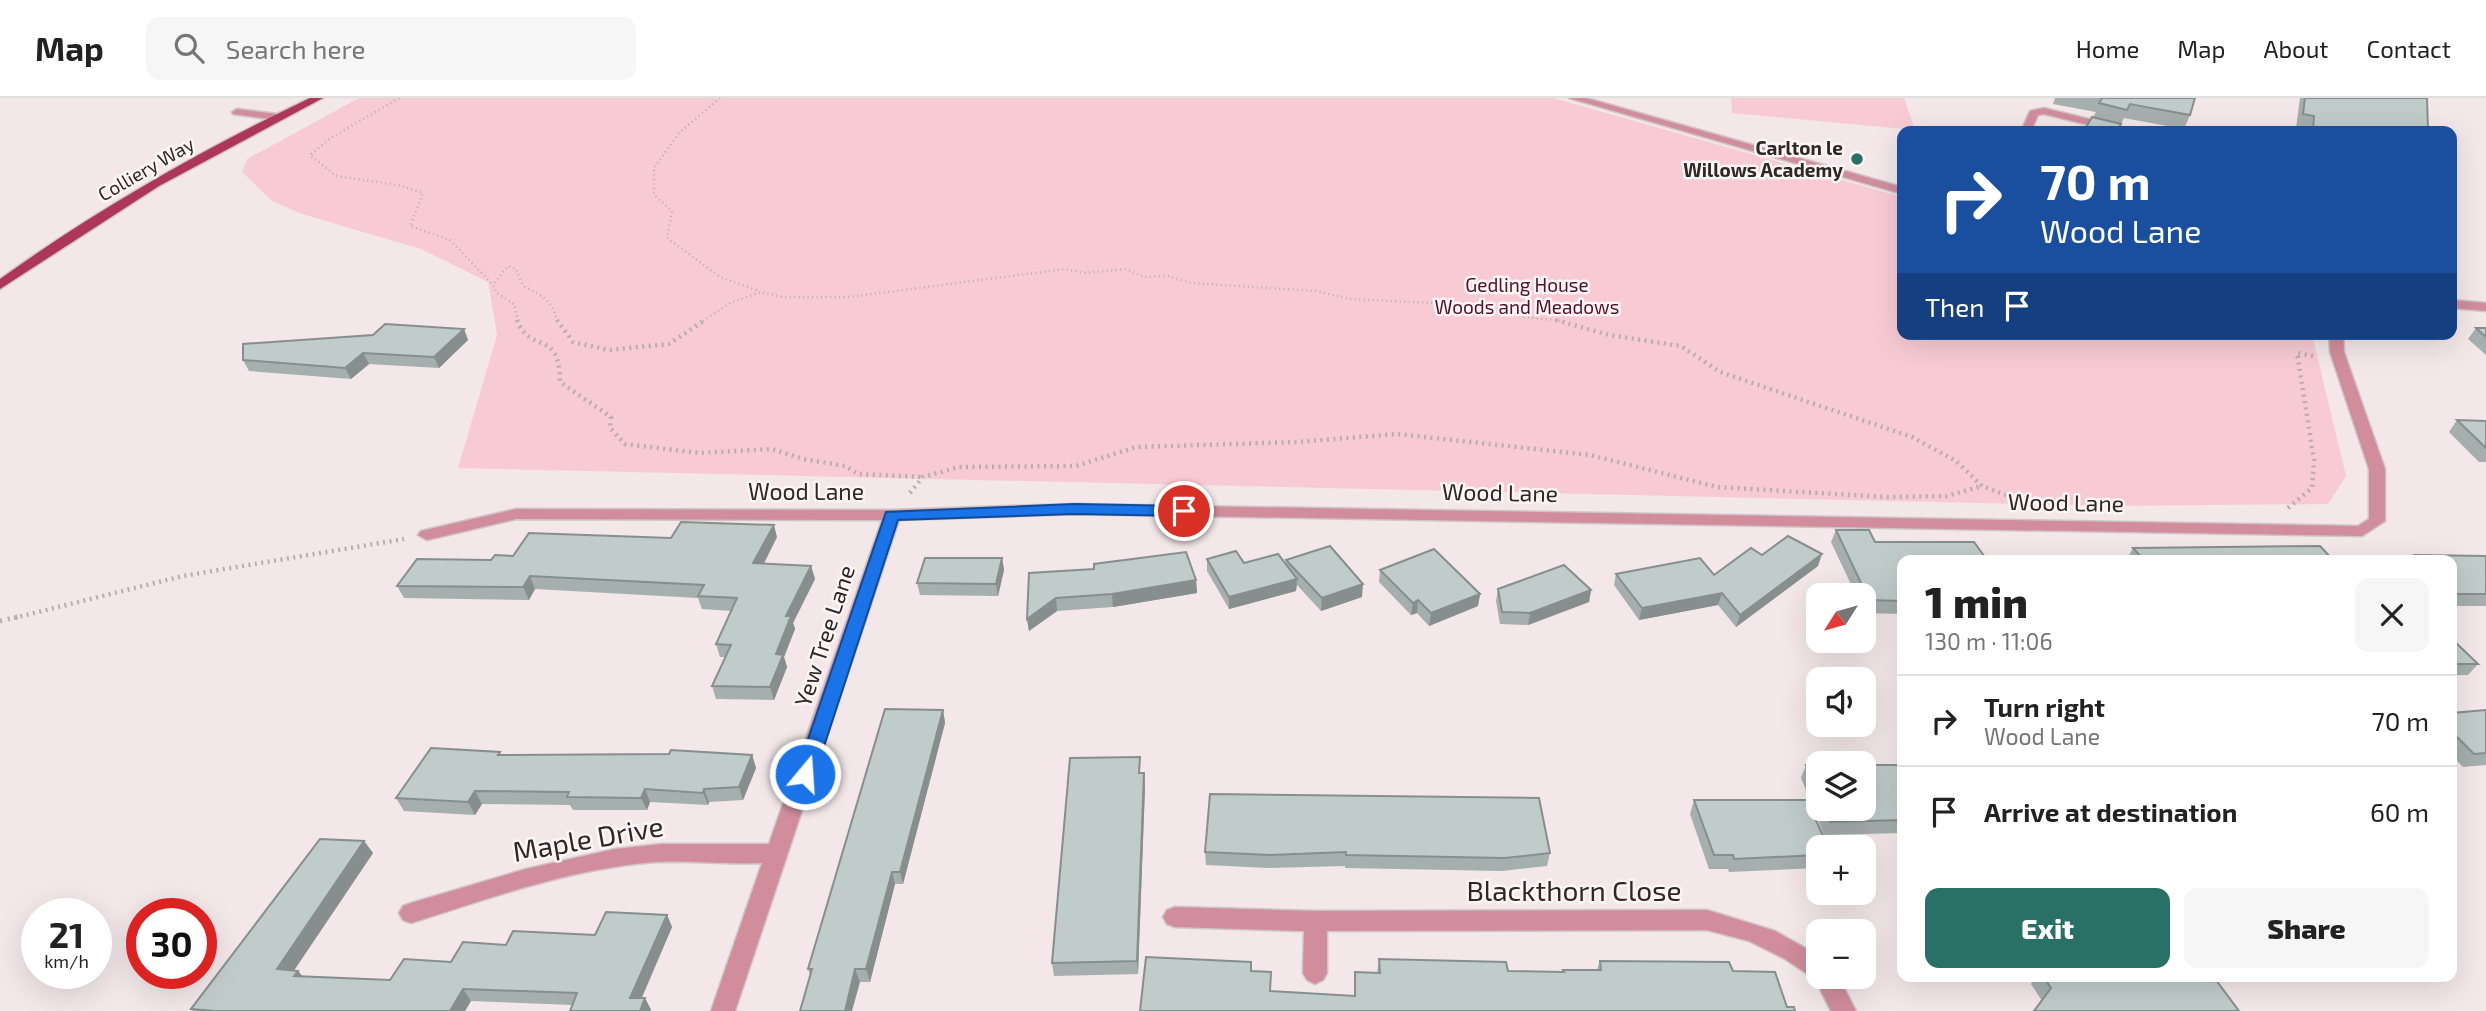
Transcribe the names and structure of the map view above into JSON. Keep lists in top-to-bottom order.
{
  "streets": {
    "main road": ["Colliery Way"],
    "street": [
      "Wood Lane",
      "Yew Tree Lane",
      "Maple Drive",
      "Blackthorn Close"
    ]
  },
  "crossings": [
    ["Wood Lane", "Yew Tree Lane"],
    ["Yew Tree Lane", "Maple Drive"]
  ],
  "parks": ["Gedling House Woods and Meadows"],
  "places": ["Carlton le Willows Academy"],
  "north": "bottom left",
  "page": {
    "header": "Map",
    "search": "Search here",
    "nav": [
      "Home",
      "Map",
      "About",
      "Contact"
    ],
    "turn": ["70 m", "Wood Lane"],
    "then": "Then",
    "heading": ["1 min", "130 m · 11:06"],
    "map_buttons": ["+", "−"],
    "list": [
      {
        "name": "Turn right",
        "note": "Wood Lane",
        "value": "70 m"
      },
      {
        "name": "Arrive at destination",
        "value": "60 m"
      }
    ],
    "buttons": ["Exit", "Share"],
    "speed": "21 km/h",
    "limit": "30"
  }
}
